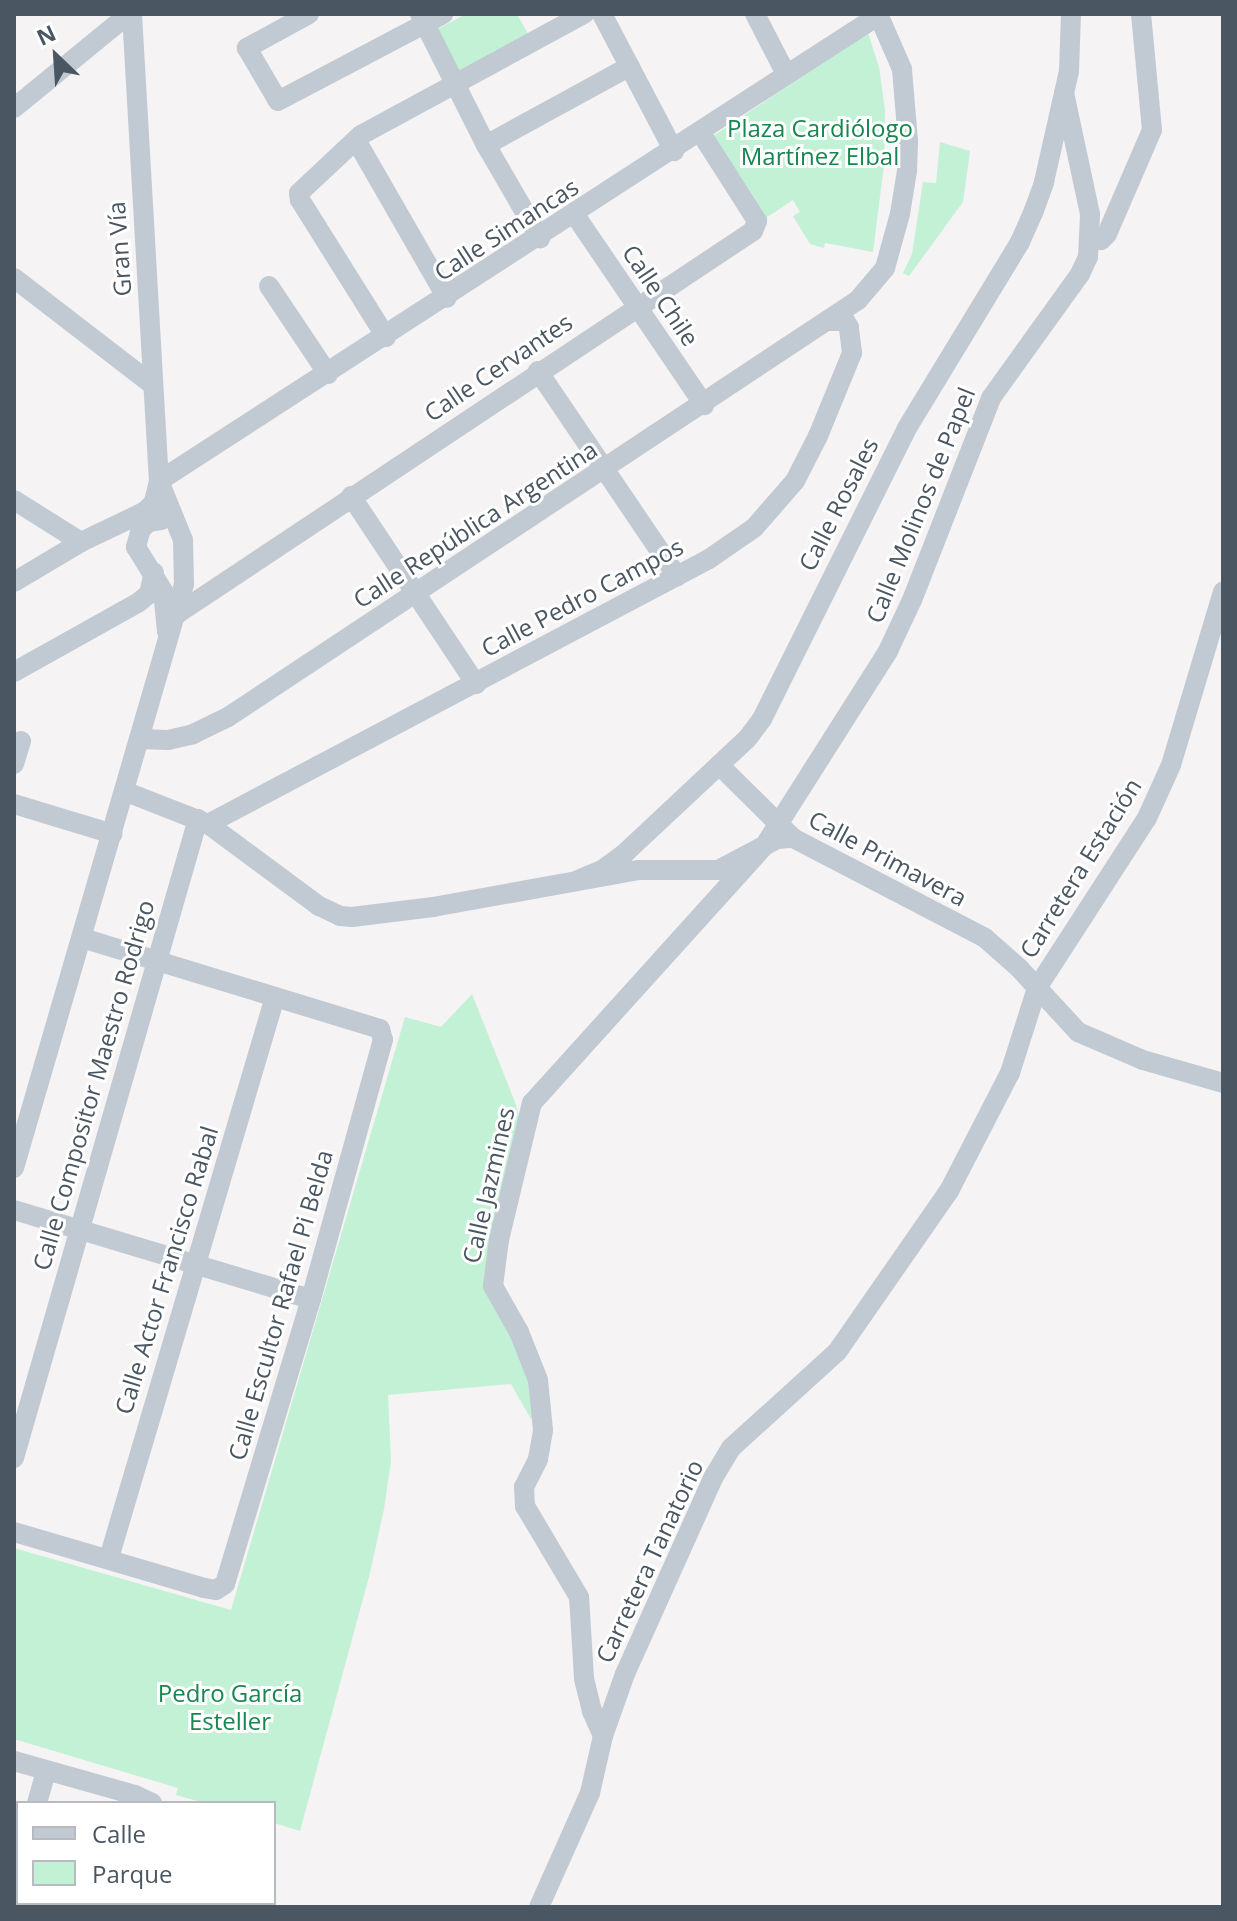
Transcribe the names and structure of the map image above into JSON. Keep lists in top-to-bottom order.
{
  "streets": {
    "street": [
      "Calle Simancas",
      "Gran Vía",
      "Calle Chile",
      "Calle Cervantes",
      "Calle Rosales",
      "Calle Molinos de Papel",
      "Calle República Argentina",
      "Calle Pedro Campos",
      "Calle Primavera",
      "Carretera Estación",
      "Calle Compositor Maestro Rodrigo",
      "Calle Jazmines",
      "Calle Actor Francisco Rabal",
      "Calle Escultor Rafael Pi Belda",
      "Carretera Tanatorio"
    ]
  },
  "crossings": [
    ["Calle Simancas", "Gran Vía"],
    ["Calle Simancas", "Calle Chile"],
    ["Calle Simancas", "Calle Cervantes"],
    ["Calle Simancas", "Calle República Argentina"],
    ["Calle Chile", "Calle Cervantes"],
    ["Calle Chile", "Calle República Argentina"],
    ["Calle Rosales", "Calle Molinos de Papel"],
    ["Calle Rosales", "Calle Primavera"],
    ["Calle Molinos de Papel", "Calle Primavera"],
    ["Calle Molinos de Papel", "Calle Jazmines"],
    ["Calle República Argentina", "Calle Pedro Campos"],
    ["Calle Pedro Campos", "Calle Compositor Maestro Rodrigo"],
    ["Calle Primavera", "Carretera Estación"],
    ["Calle Primavera", "Carretera Tanatorio"],
    ["Carretera Estación", "Carretera Tanatorio"],
    ["Calle Jazmines", "Carretera Tanatorio"],
    ["Calle Actor Francisco Rabal", "Calle Escultor Rafael Pi Belda"]
  ],
  "parks": ["Plaza Cardiólogo Martínez Elbal", "Pedro García Esteller"],
  "legend": ["Calle", "Parque"],
  "north": "top left"
}
